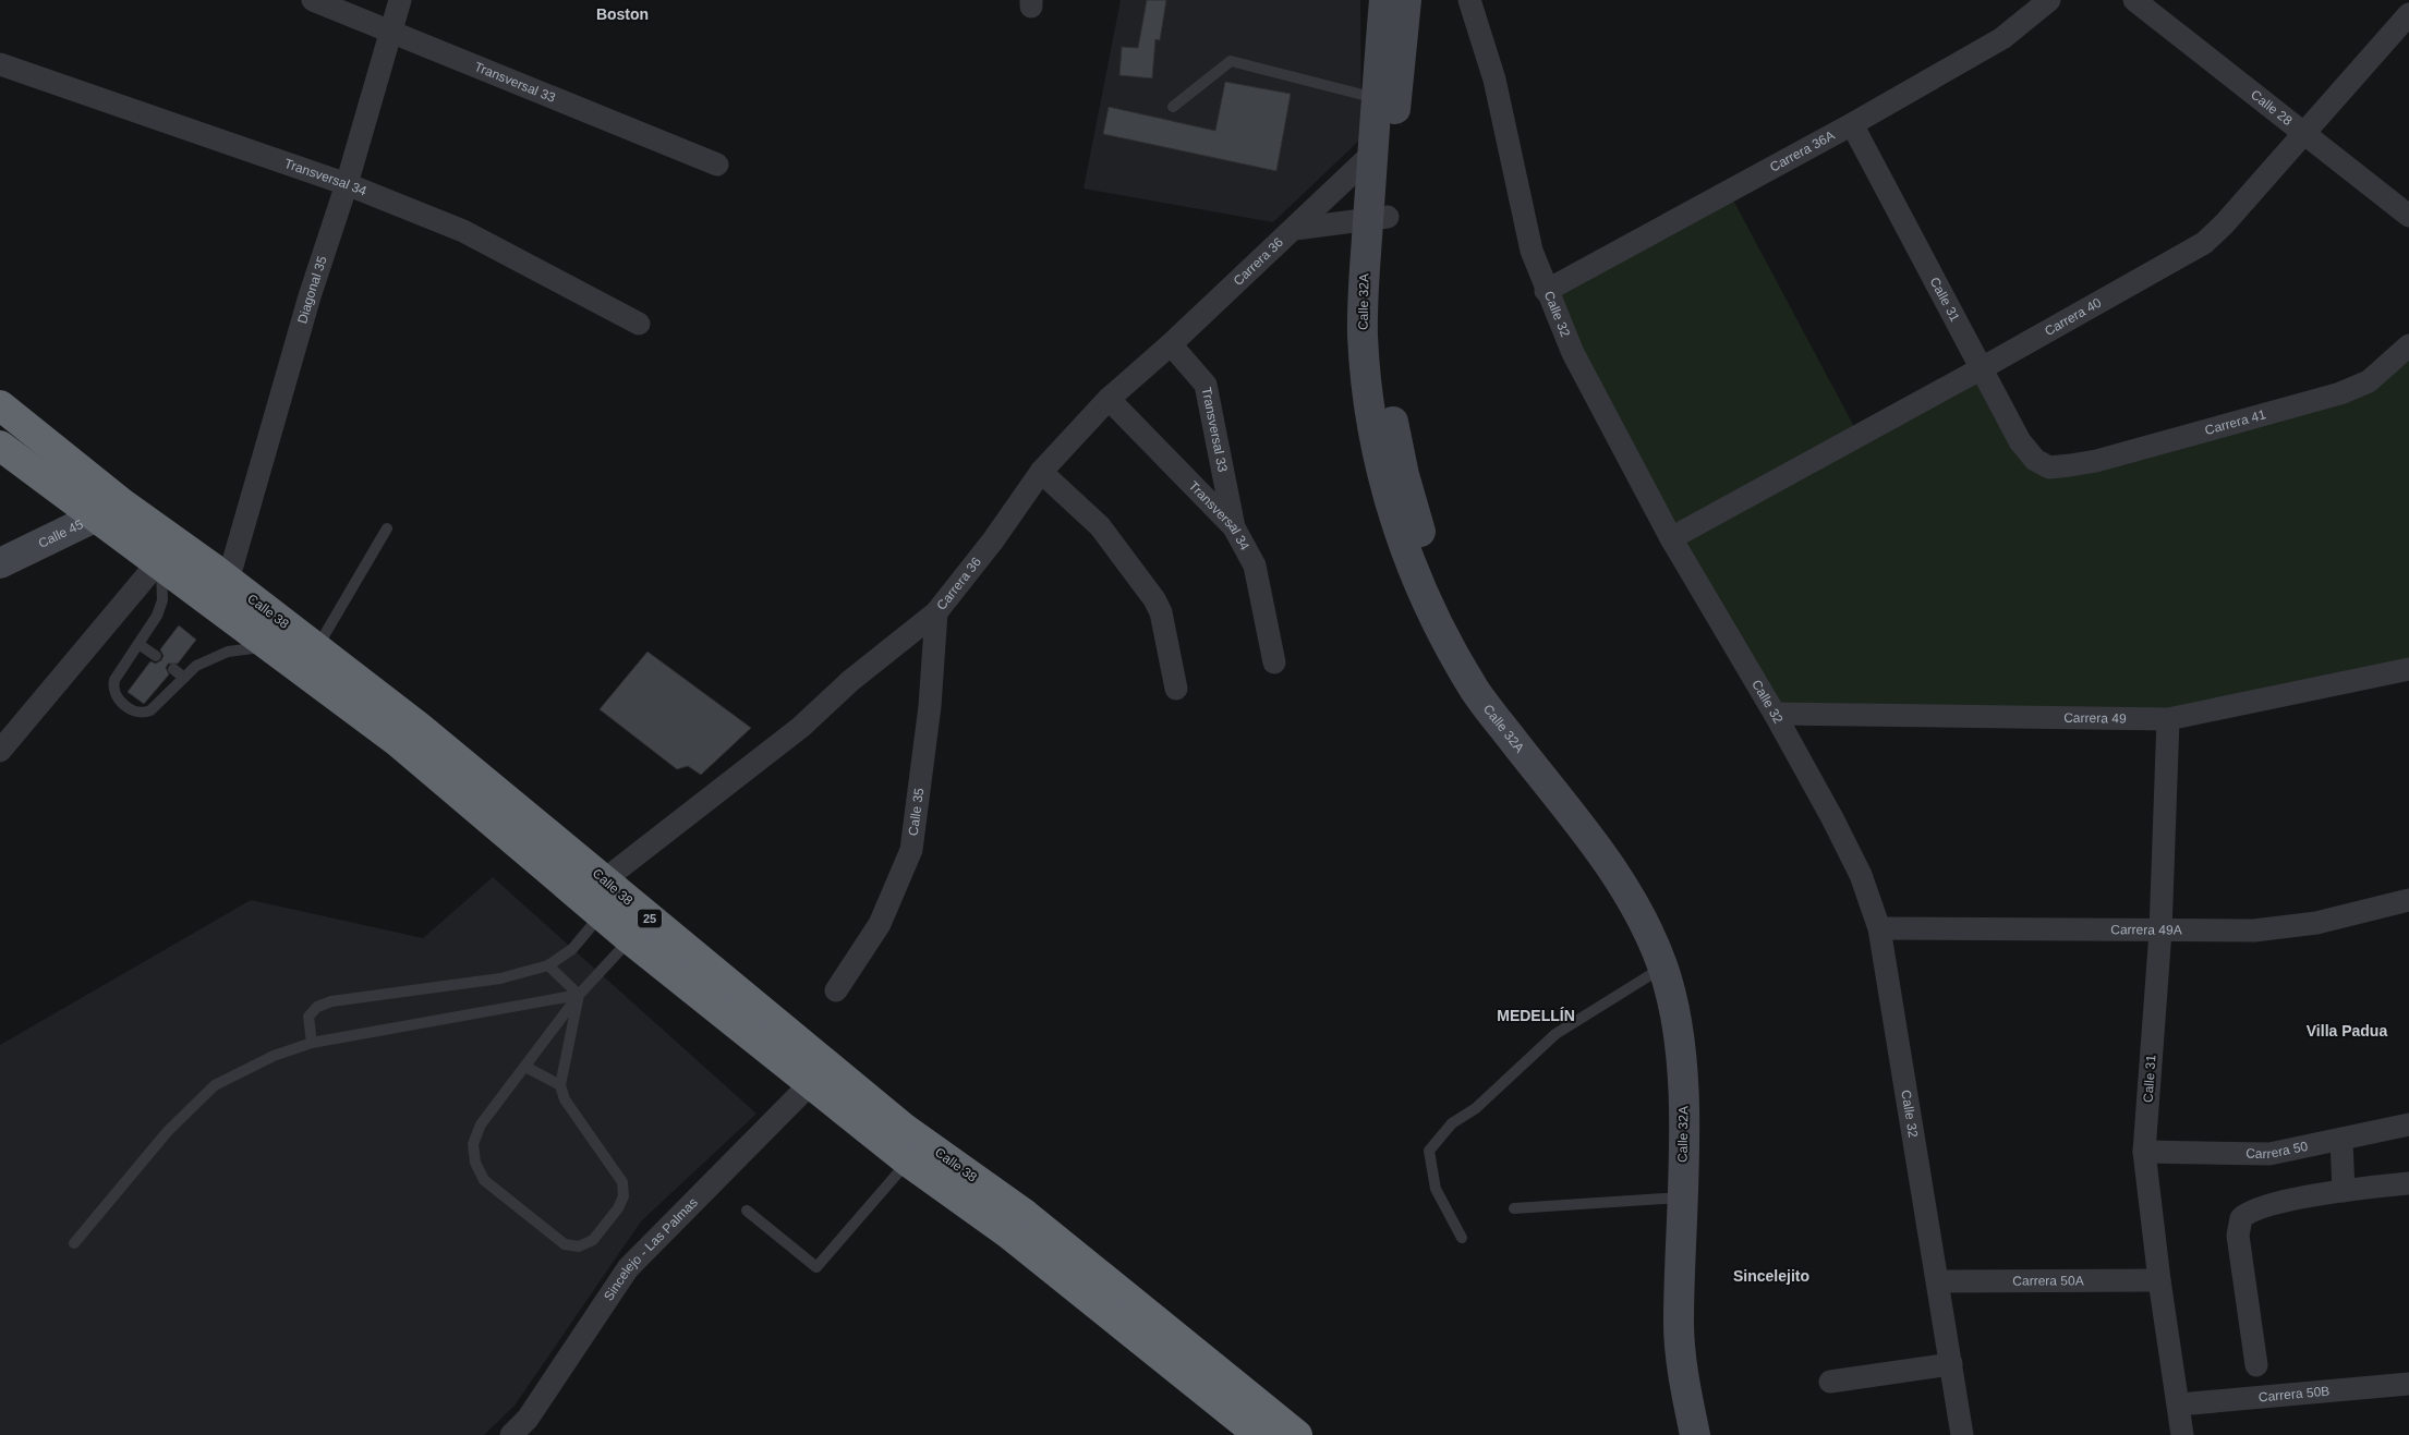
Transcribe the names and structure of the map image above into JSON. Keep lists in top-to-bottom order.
{
  "streets": {
    "highway": ["Calle 38", "25"],
    "main road": ["Calle 32A", "Calle 45"],
    "street": [
      "Transversal 33",
      "Calle 28",
      "Carrera 36A",
      "Transversal 34",
      "Carrera 36",
      "Diagonal 35",
      "Calle 31",
      "Calle 32",
      "Carrera 40",
      "Carrera 41",
      "Carrera 49",
      "Calle 35",
      "Carrera 49A",
      "Carrera 50",
      "Sincelejo - Las Palmas",
      "Carrera 50A",
      "Carrera 50B"
    ]
  },
  "crossings": [
    ["Transversal 33", "Transversal 34"],
    ["Transversal 33", "Carrera 36"],
    ["Transversal 33", "Diagonal 35"],
    ["Calle 28", "Carrera 40"],
    ["Carrera 36A", "Calle 31"],
    ["Carrera 36A", "Calle 32"],
    ["Transversal 34", "Carrera 36"],
    ["Transversal 34", "Diagonal 35"],
    ["Carrera 36", "Calle 32A"],
    ["Carrera 36", "Calle 38"],
    ["Carrera 36", "Calle 35"],
    ["Diagonal 35", "Calle 38"],
    ["Calle 31", "Carrera 40"],
    ["Calle 31", "Carrera 41"],
    ["Calle 31", "Carrera 49"],
    ["Calle 31", "Carrera 49A"],
    ["Calle 31", "Carrera 50"],
    ["Calle 31", "Carrera 50A"],
    ["Calle 31", "Carrera 50B"],
    ["Calle 32", "Carrera 40"],
    ["Calle 32", "Carrera 49"],
    ["Calle 32", "Carrera 49A"],
    ["Calle 32", "Carrera 50A"],
    ["Calle 45", "Calle 38"],
    ["Calle 38", "Sincelejo - Las Palmas"]
  ],
  "districts": [
    "Boston",
    "MEDELLÍN",
    "Villa Padua",
    "Sincelejito"
  ]
}
